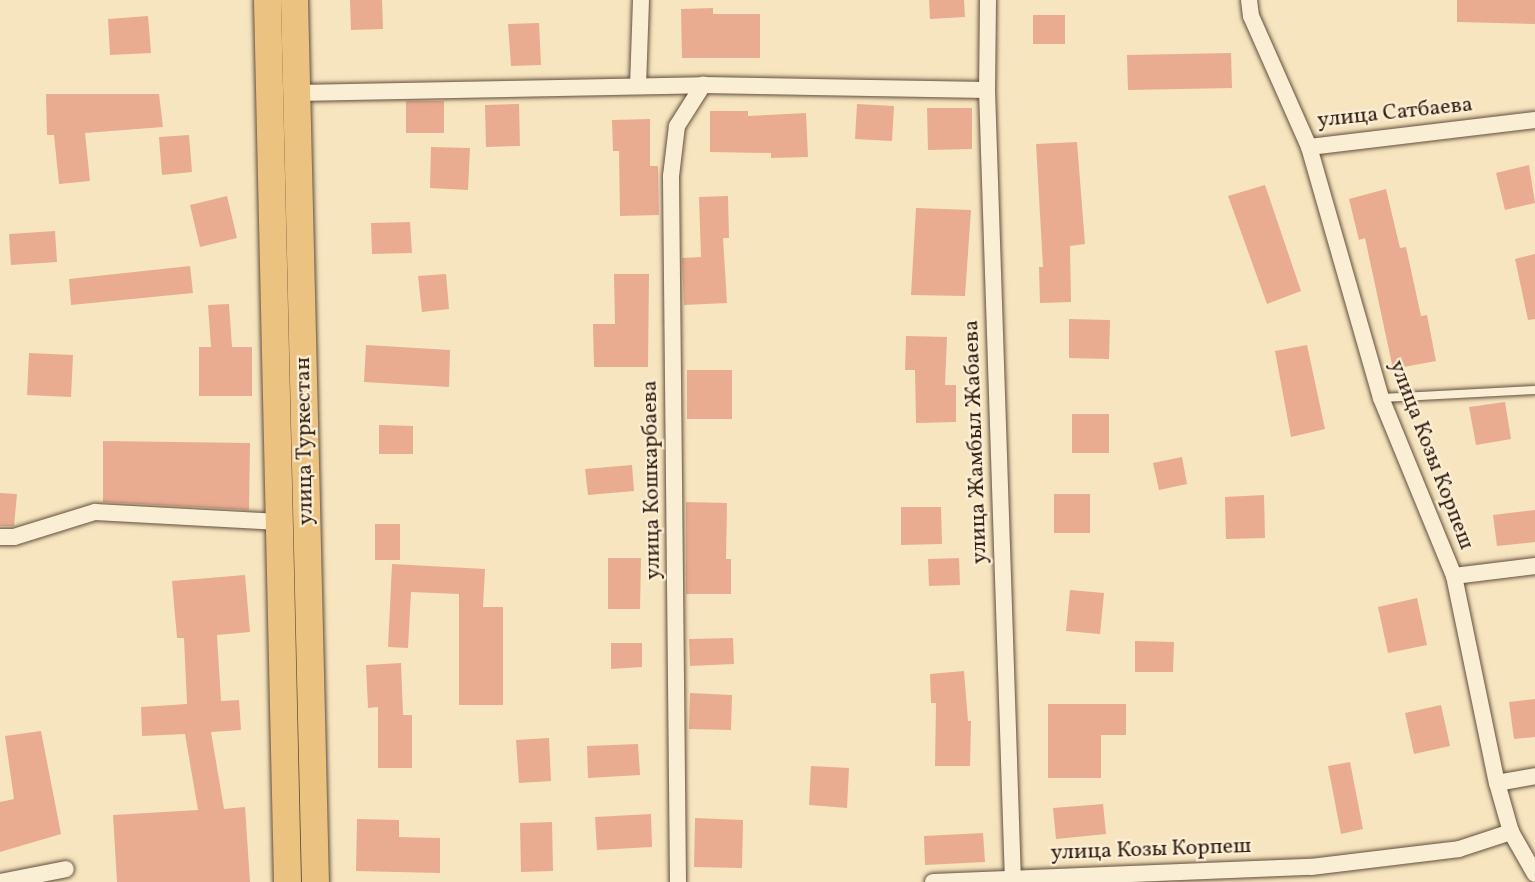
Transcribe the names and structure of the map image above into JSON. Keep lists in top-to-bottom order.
{
  "streets": {
    "highway": ["улица Туркестан"],
    "street": [
      "улица Сатбаева",
      "улица Жамбыл Жабаева",
      "улица Козы Корпеш",
      "улица Кошкарбаева"
    ]
  },
  "crossings": [
    ["улица Сатбаева", "улица Козы Корпеш"],
    ["улица Жамбыл Жабаева", "улица Козы Корпеш"]
  ]
}
